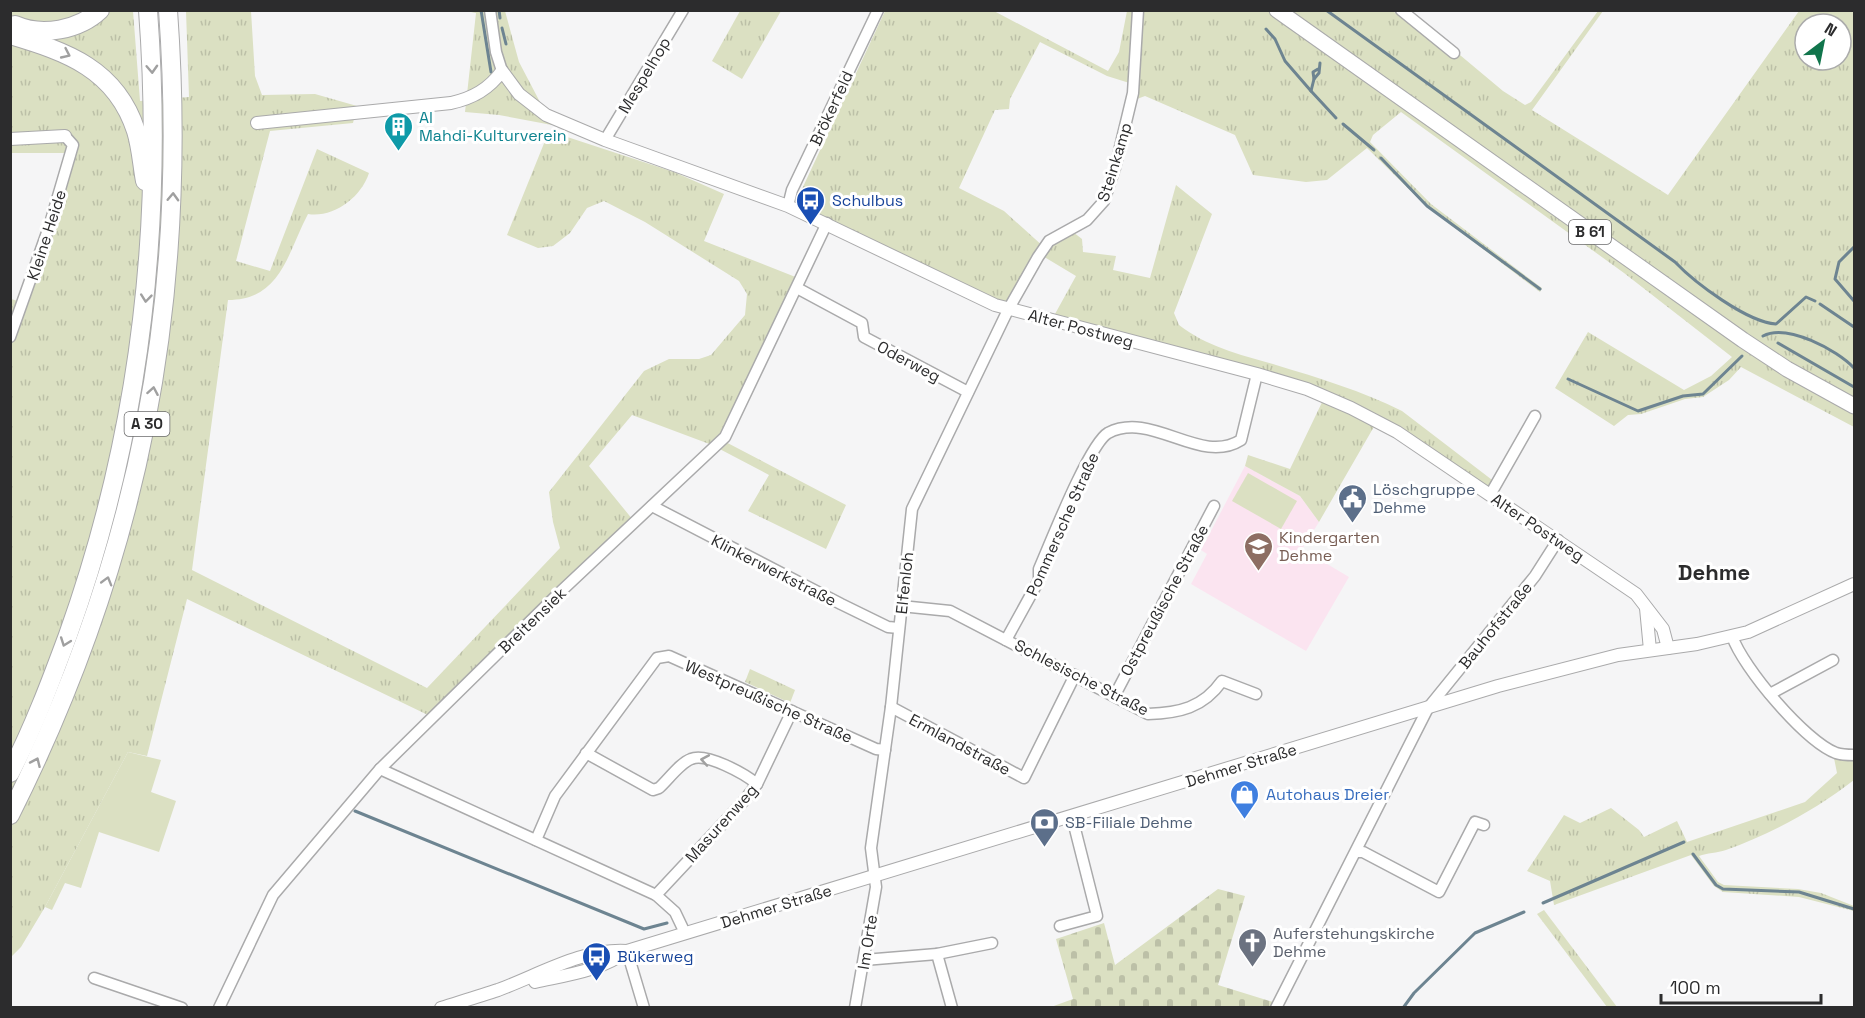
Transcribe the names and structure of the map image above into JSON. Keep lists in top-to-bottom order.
{
  "streets": {
    "highway": ["A 30"],
    "main road": ["B 61"],
    "street": [
      "Mespelhop",
      "Brökerfeld",
      "Steinkamp",
      "Kleine Heide",
      "Alter Postweg",
      "Oderweg",
      "Pommersche Straße",
      "Klinkerwerkstraße",
      "Elfenloh",
      "Ostpreußische Straße",
      "Breitensiek",
      "Bauhofstraße",
      "Schlesische Straße",
      "Westpreußische Straße",
      "Ermlandstraße",
      "Dehmer Straße",
      "Masurenweg",
      "Im Orte"
    ]
  },
  "crossings": [
    ["Mespelhop", "Alter Postweg"],
    ["Brökerfeld", "Alter Postweg"],
    ["Steinkamp", "Alter Postweg"],
    ["Steinkamp", "Elfenloh"],
    ["Alter Postweg", "Pommersche Straße"],
    ["Alter Postweg", "Elfenloh"],
    ["Alter Postweg", "Breitensiek"],
    ["Alter Postweg", "Bauhofstraße"],
    ["Alter Postweg", "Dehmer Straße"],
    ["Oderweg", "Elfenloh"],
    ["Oderweg", "Breitensiek"],
    ["Pommersche Straße", "Schlesische Straße"],
    ["Klinkerwerkstraße", "Elfenloh"],
    ["Klinkerwerkstraße", "Breitensiek"],
    ["Elfenloh", "Schlesische Straße"],
    ["Elfenloh", "Westpreußische Straße"],
    ["Elfenloh", "Ermlandstraße"],
    ["Elfenloh", "Dehmer Straße"],
    ["Elfenloh", "Im Orte"],
    ["Ostpreußische Straße", "Schlesische Straße"],
    ["Bauhofstraße", "Dehmer Straße"],
    ["Schlesische Straße", "Ermlandstraße"],
    ["Westpreußische Straße", "Masurenweg"],
    ["Dehmer Straße", "Im Orte"]
  ],
  "districts": ["Dehme"],
  "places": {
    "building": ["Al Mahdi-Kulturverein"],
    "bus stop": ["Schulbus", "Bükerweg"],
    "public building": ["Löschgruppe Dehme"],
    "school or university": ["Kindergarten Dehme"],
    "shop": ["Autohaus Dreier"],
    "bank": ["SB-Filiale Dehme"],
    "church": ["Auferstehungskirche Dehme"]
  },
  "scale_bar": "100 m",
  "north": "top right"
}
